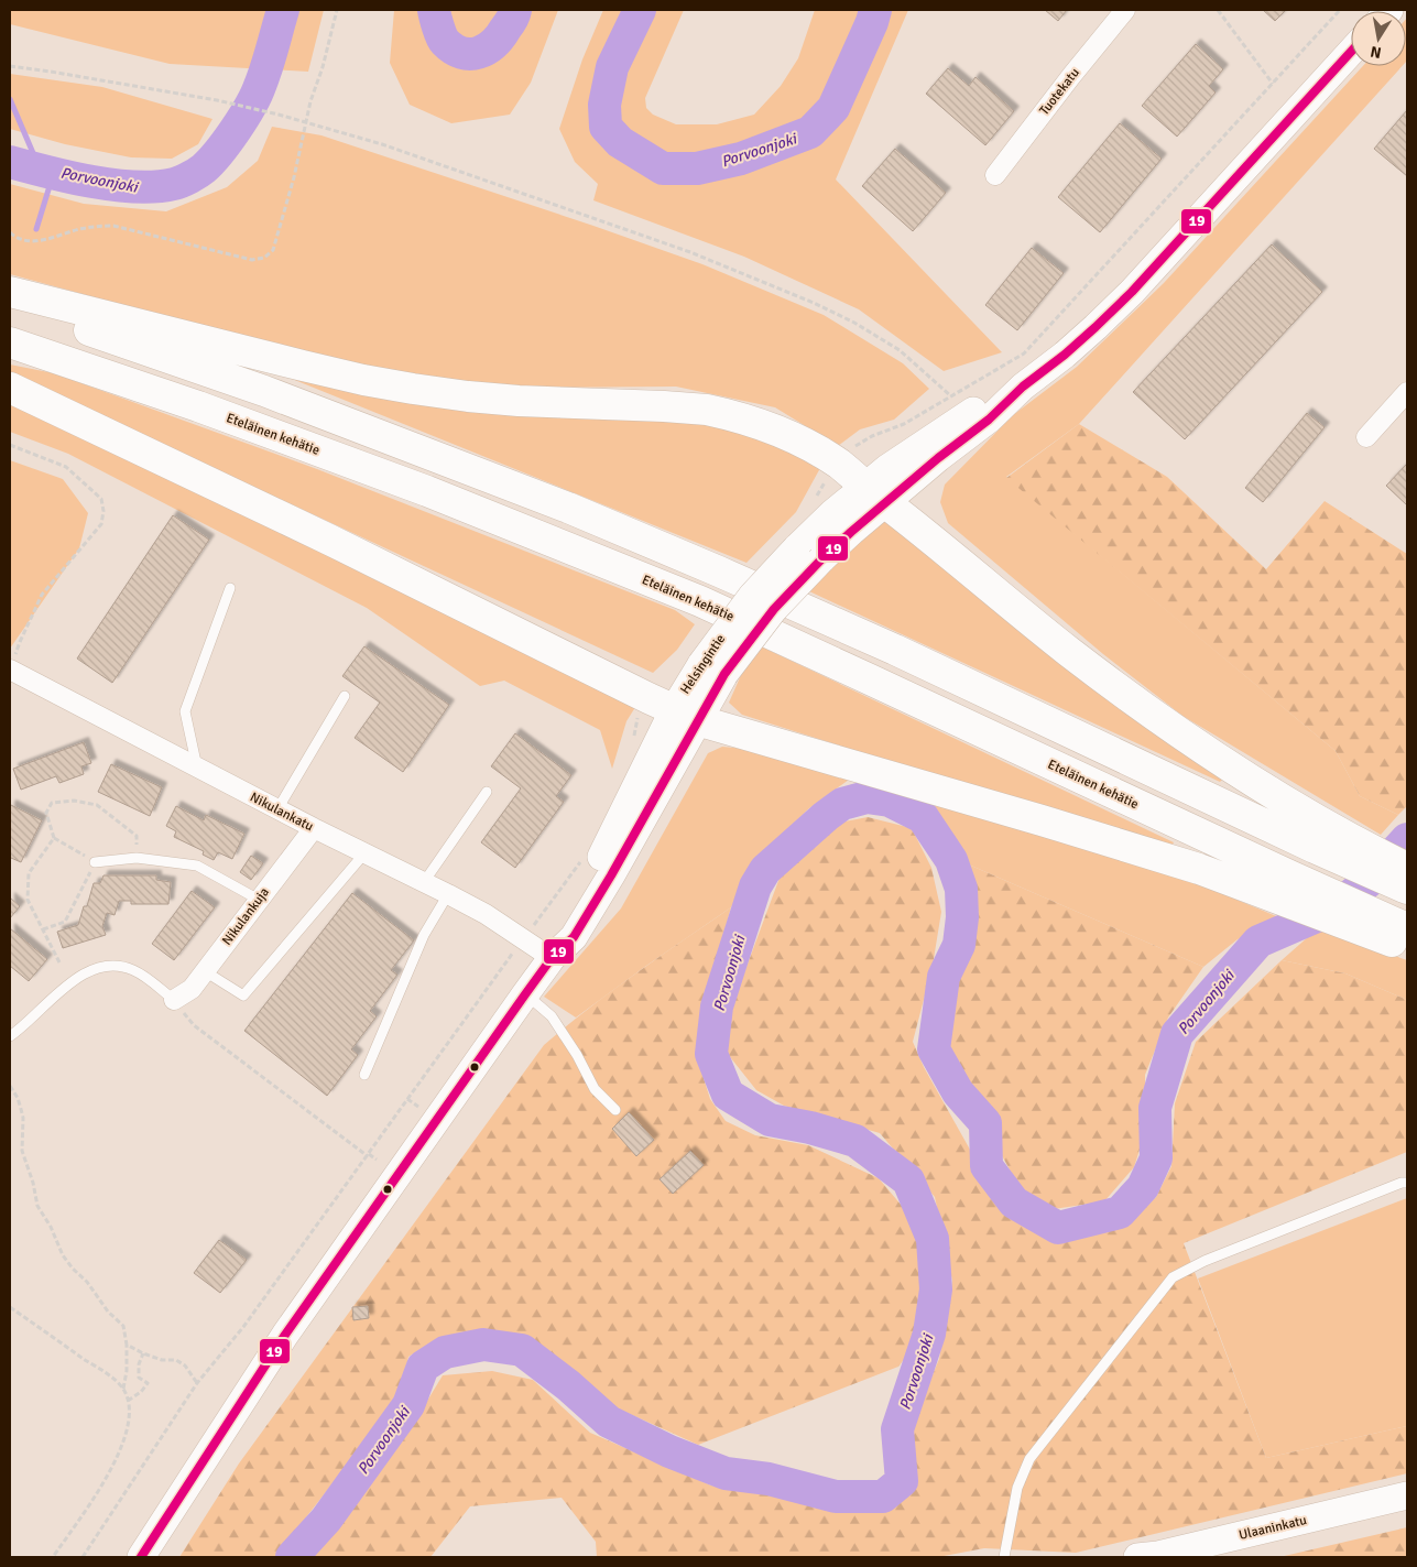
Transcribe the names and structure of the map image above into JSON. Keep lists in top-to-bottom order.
{
  "streets": {
    "highway": ["Eteläinen kehätie"],
    "main road": ["Helsingintie", "Ulaaninkatu"],
    "street": ["Tuotekatu", "Nikulankatu", "Nikulankuja"]
  },
  "crossings": [
    ["Helsingintie", "Nikulankatu"],
    ["Nikulankatu", "Nikulankuja"]
  ],
  "water": ["Porvoonjoki"],
  "lines": ["transit line 19"],
  "north": "bottom"
}
